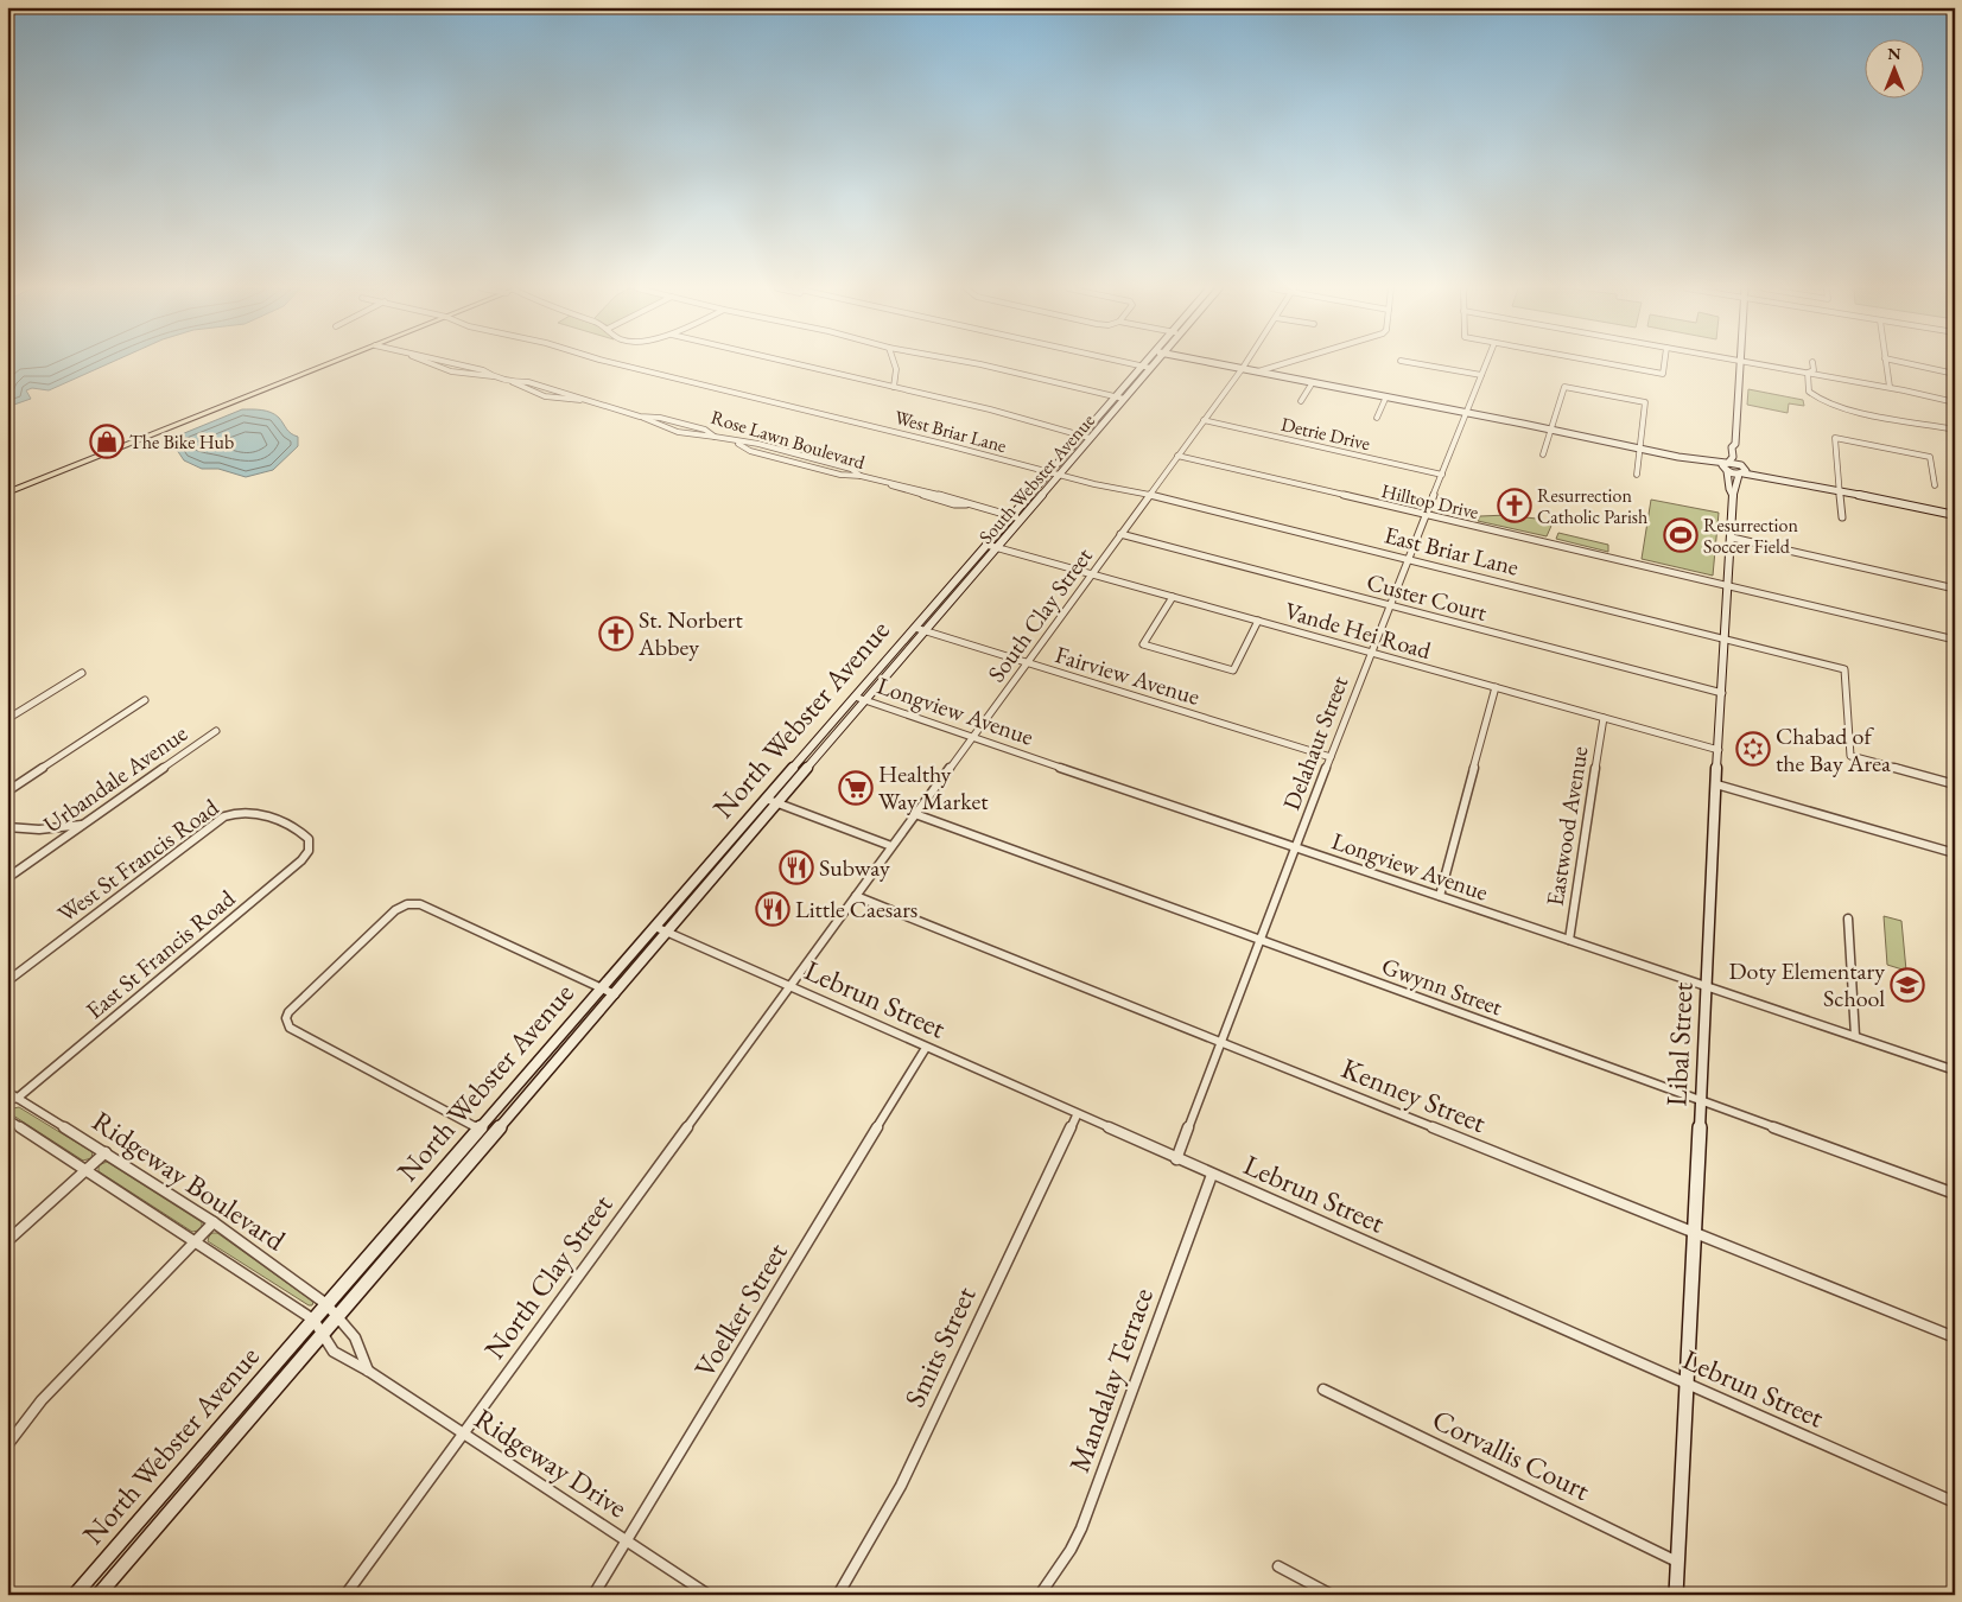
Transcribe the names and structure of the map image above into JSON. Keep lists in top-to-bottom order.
{
  "streets": {
    "main road": ["South Webster Avenue", "North Webster Avenue", "Libal Street"],
    "street": [
      "West Briar Lane",
      "Detrie Drive",
      "Rose Lawn Boulevard",
      "Hilltop Drive",
      "East Briar Lane",
      "Custer Court",
      "South Clay Street",
      "Vande Hei Road",
      "Fairview Avenue",
      "Longview Avenue",
      "Delahaut Street",
      "Urbandale Avenue",
      "Eastwood Avenue",
      "West St Francis Road",
      "East St Francis Road",
      "Gwynn Street",
      "Lebrun Street",
      "Kenney Street",
      "Ridgeway Boulevard",
      "North Clay Street",
      "Voelker Street",
      "Smits Street",
      "Mandalay Terrace",
      "Corvallis Court",
      "Ridgeway Drive"
    ]
  },
  "crossings": [
    ["West Briar Lane", "South Webster Avenue"],
    ["West Briar Lane", "East Briar Lane"],
    ["Detrie Drive", "South Clay Street"],
    ["Detrie Drive", "Delahaut Street"],
    ["Rose Lawn Boulevard", "South Webster Avenue"],
    ["South Webster Avenue", "East Briar Lane"],
    ["South Webster Avenue", "Vande Hei Road"],
    ["South Webster Avenue", "North Webster Avenue"],
    ["Hilltop Drive", "South Clay Street"],
    ["Hilltop Drive", "Delahaut Street"],
    ["Hilltop Drive", "Libal Street"],
    ["East Briar Lane", "South Clay Street"],
    ["East Briar Lane", "Delahaut Street"],
    ["East Briar Lane", "Libal Street"],
    ["Custer Court", "South Clay Street"],
    ["Custer Court", "Delahaut Street"],
    ["Custer Court", "Libal Street"],
    ["South Clay Street", "Vande Hei Road"],
    ["South Clay Street", "Fairview Avenue"],
    ["South Clay Street", "Longview Avenue"],
    ["South Clay Street", "Gwynn Street"],
    ["South Clay Street", "Lebrun Street"],
    ["South Clay Street", "Kenney Street"],
    ["South Clay Street", "North Clay Street"],
    ["Vande Hei Road", "Delahaut Street"],
    ["Vande Hei Road", "Eastwood Avenue"],
    ["Vande Hei Road", "Libal Street"],
    ["Fairview Avenue", "North Webster Avenue"],
    ["Fairview Avenue", "Delahaut Street"],
    ["Longview Avenue", "North Webster Avenue"],
    ["Longview Avenue", "Delahaut Street"],
    ["Longview Avenue", "Eastwood Avenue"],
    ["Longview Avenue", "Libal Street"],
    ["North Webster Avenue", "Lebrun Street"],
    ["North Webster Avenue", "Ridgeway Boulevard"],
    ["North Webster Avenue", "Ridgeway Drive"],
    ["Delahaut Street", "Gwynn Street"],
    ["Delahaut Street", "Lebrun Street"],
    ["Delahaut Street", "Kenney Street"],
    ["West St Francis Road", "East St Francis Road"],
    ["East St Francis Road", "Ridgeway Boulevard"],
    ["Gwynn Street", "Libal Street"],
    ["Lebrun Street", "Libal Street"],
    ["Lebrun Street", "North Clay Street"],
    ["Lebrun Street", "Voelker Street"],
    ["Lebrun Street", "Smits Street"],
    ["Lebrun Street", "Mandalay Terrace"],
    ["Libal Street", "Kenney Street"],
    ["Libal Street", "Corvallis Court"],
    ["Ridgeway Boulevard", "Ridgeway Drive"],
    ["North Clay Street", "Ridgeway Drive"],
    ["Voelker Street", "Ridgeway Drive"]
  ],
  "places": {
    "shop": ["The Bike Hub"],
    "church": ["Resurrection Catholic Parish", "St. Norbert Abbey"],
    "sports": ["Resurrection Soccer Field"],
    "synagogue": ["Chabad of the Bay Area"],
    "supermarket": ["Healthy Way Market"],
    "restaurant": ["Subway", "Little Caesars"],
    "school or university": ["Doty Elementary School"]
  },
  "north": "top"
}
